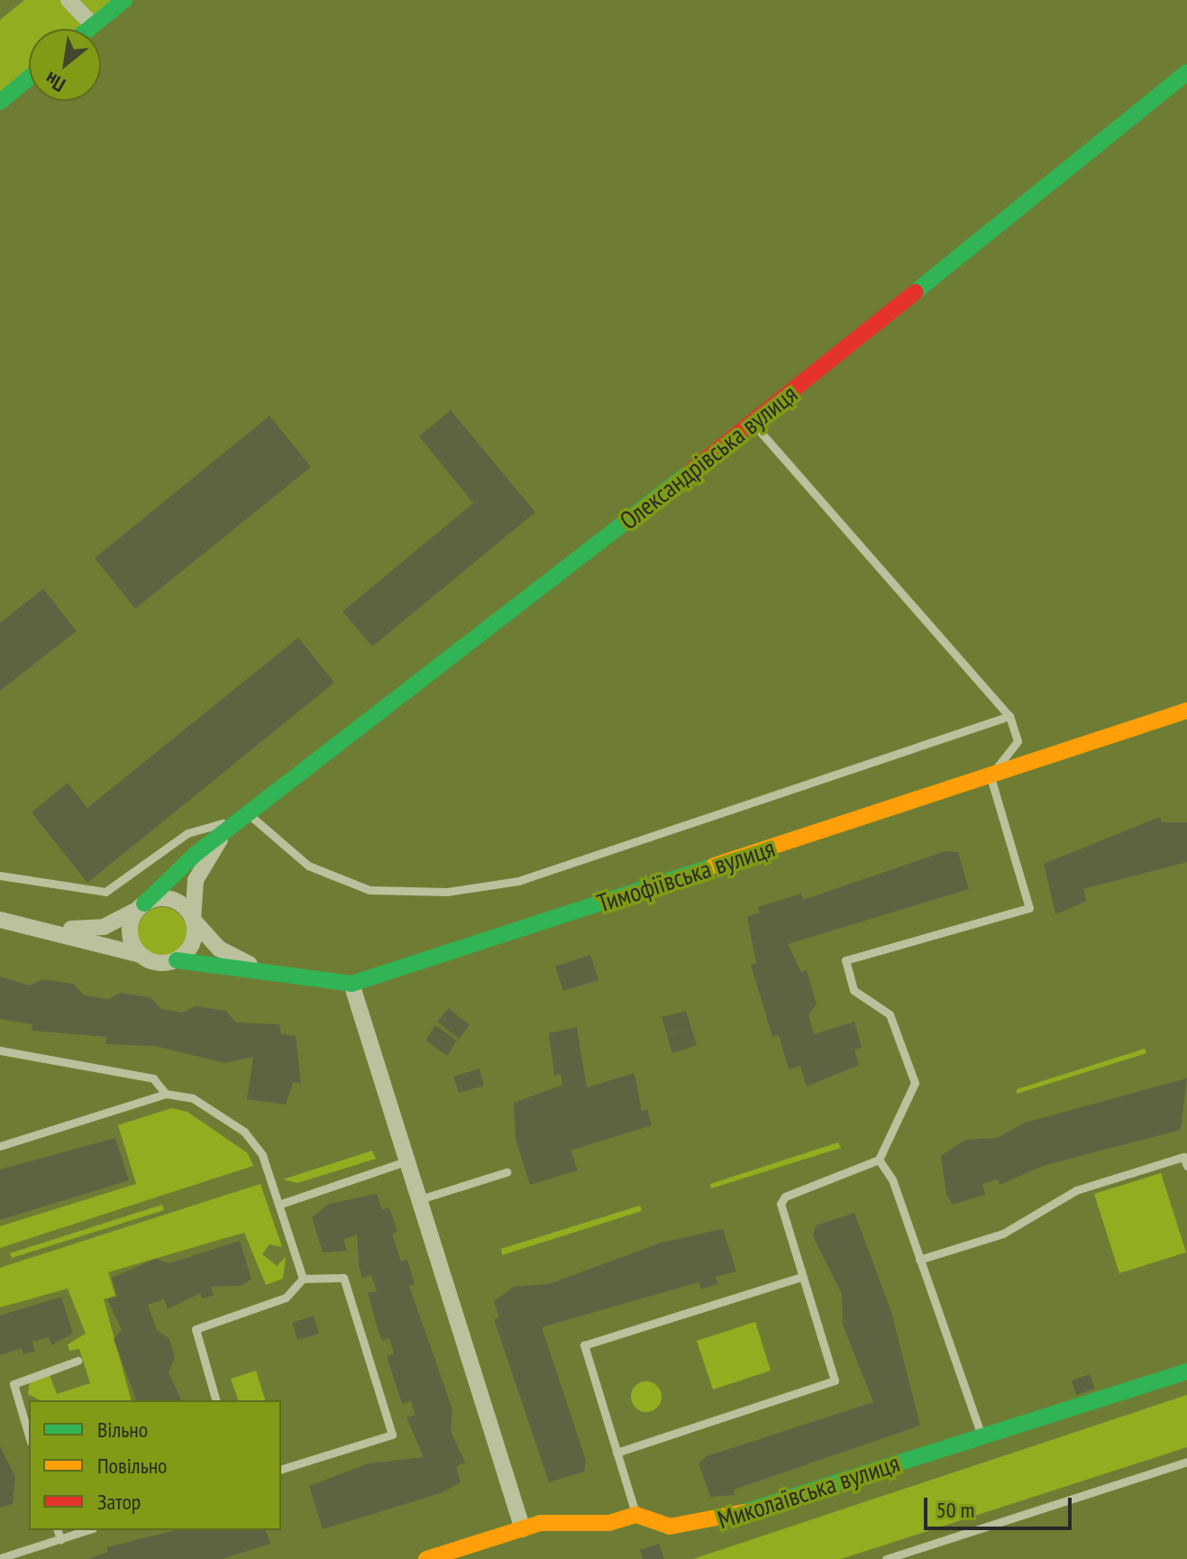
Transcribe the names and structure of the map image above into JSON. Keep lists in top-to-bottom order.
{
  "streets": {
    "street": ["Олександрівська вулиця", "Тимофіївська вулиця", "Миколаївська вулиця"]
  },
  "crossings": [
    ["Олександрівська вулиця", "Тимофіївська вулиця"]
  ],
  "legend": ["Вільно", "Повільно", "Затор"],
  "scale_bar": "50 m",
  "north": "bottom left"
}
